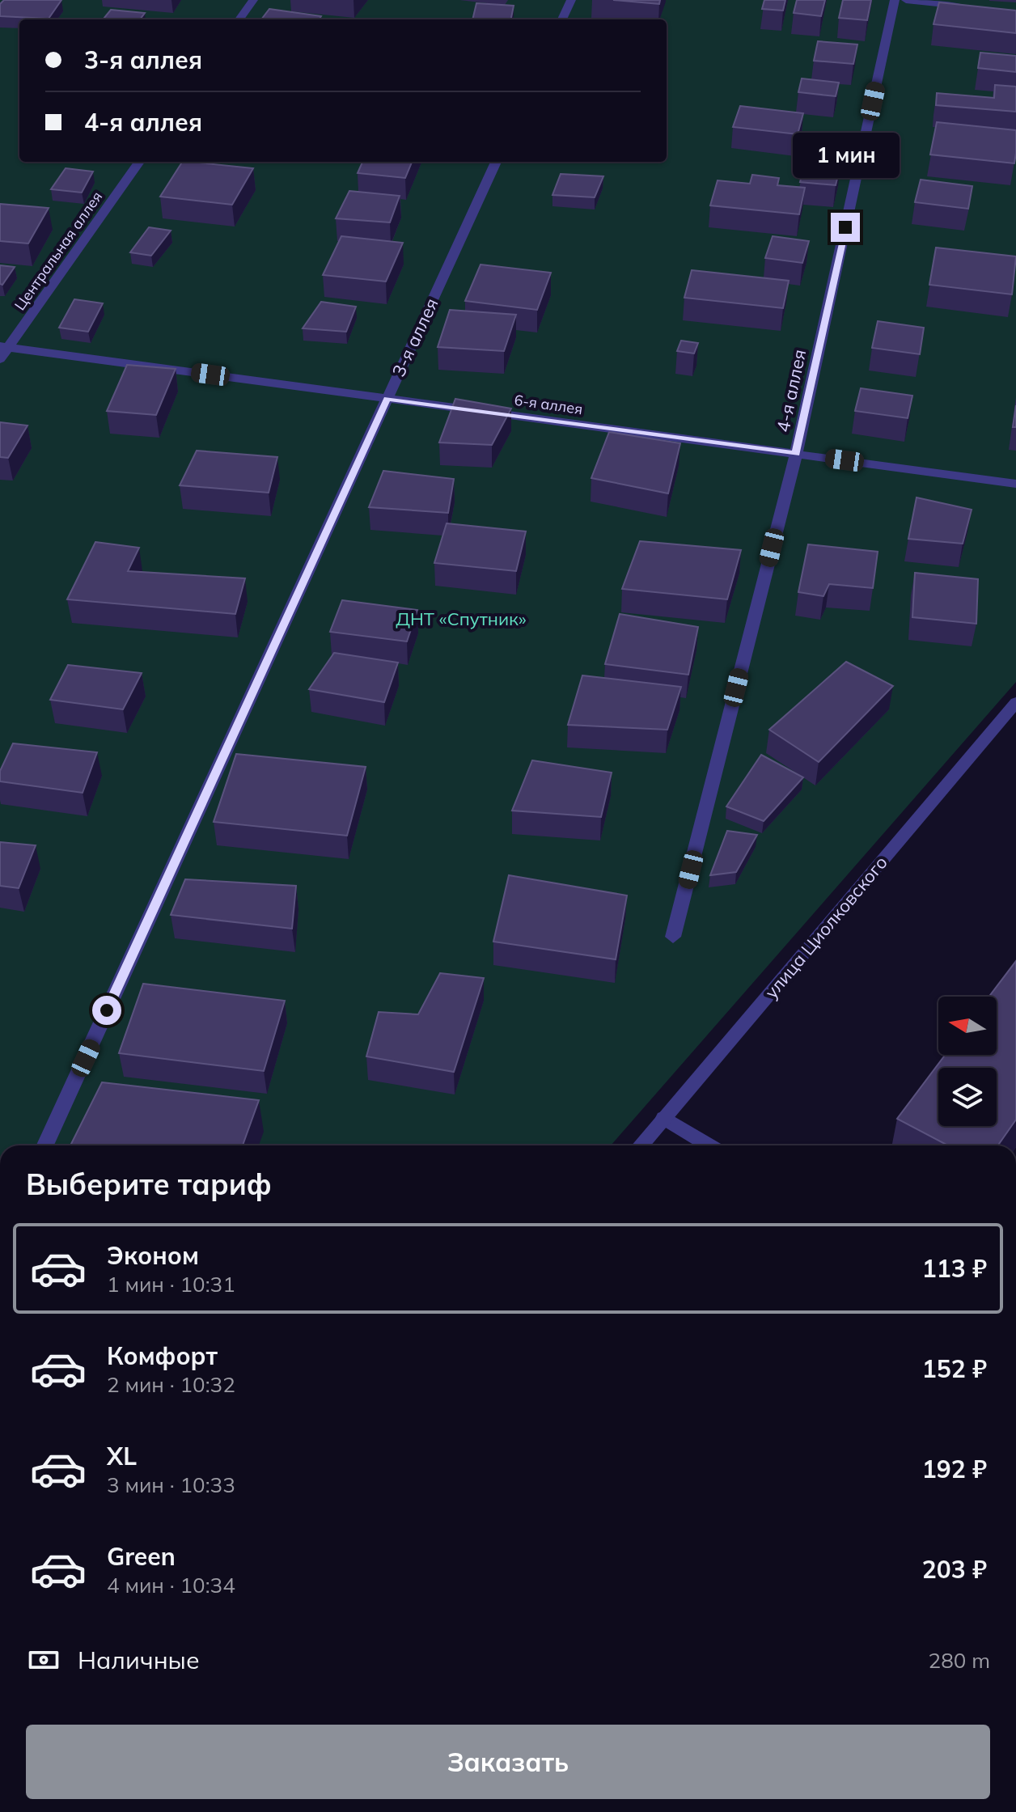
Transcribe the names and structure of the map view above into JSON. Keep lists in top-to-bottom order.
{
  "streets": {
    "street": [
      "Центральная аллея",
      "3-я аллея",
      "4-я аллея",
      "6-я аллея",
      "улица Циолковского"
    ]
  },
  "crossings": [
    ["Центральная аллея", "6-я аллея"],
    ["3-я аллея", "6-я аллея"],
    ["4-я аллея", "6-я аллея"]
  ],
  "parks": ["ДНТ «Спутник»"],
  "north": "left",
  "page": {
    "banner": ["3-я аллея", "4-я аллея"],
    "bubble": "1 мин",
    "heading": "Выберите тариф",
    "list": [
      {
        "name": "Эконом",
        "note": "1 мин · 10:31",
        "value": "113 ₽"
      },
      {
        "name": "Комфорт",
        "note": "2 мин · 10:32",
        "value": "152 ₽"
      },
      {
        "name": "XL",
        "note": "3 мин · 10:33",
        "value": "192 ₽"
      },
      {
        "name": "Green",
        "note": "4 мин · 10:34",
        "value": "203 ₽"
      }
    ],
    "pay": ["Наличные", "280 m"],
    "buttons": "Заказать"
  }
}
